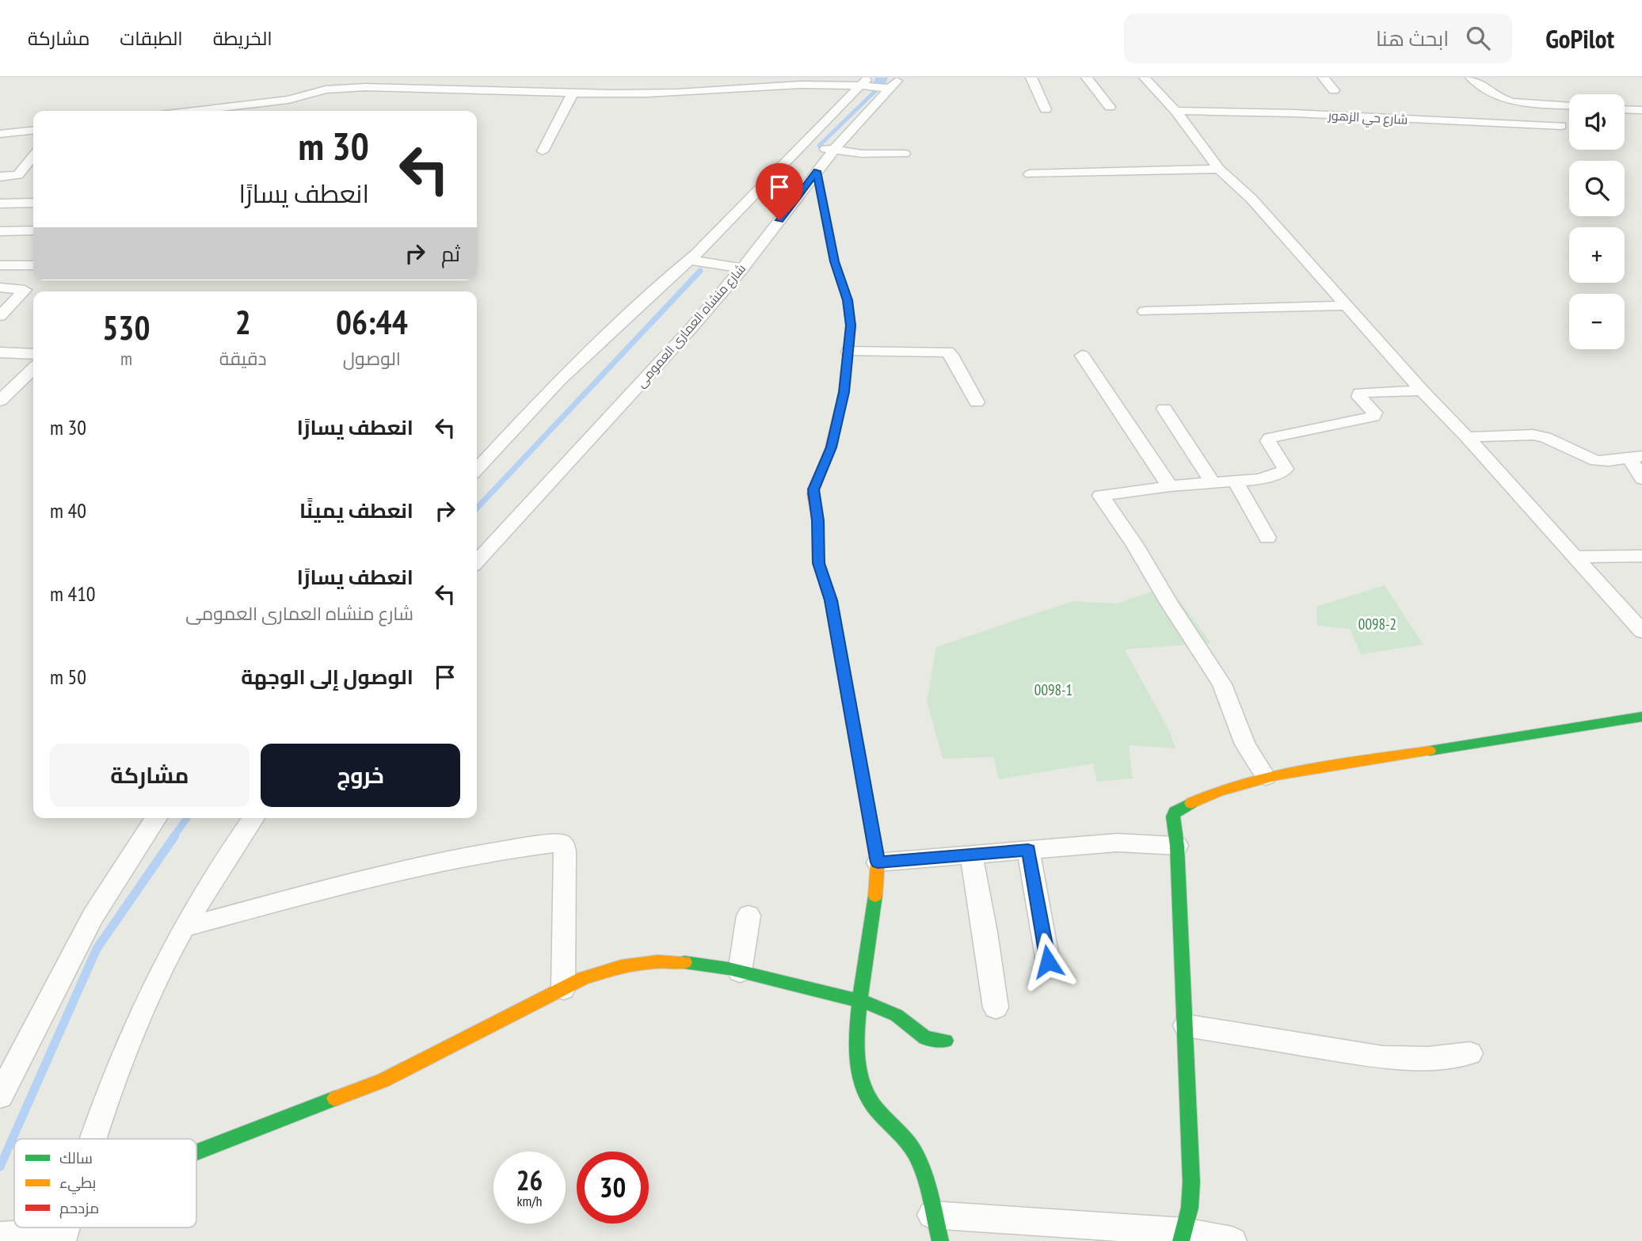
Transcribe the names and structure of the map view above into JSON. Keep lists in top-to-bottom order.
{
  "streets": {
    "street": ["شارع حي الزهور", "شارع منشاه العمارى العمومى"]
  },
  "parks": ["0098-2", "0098-1"],
  "legend": ["سالك", "بطيء", "مزدحم"],
  "page": {
    "header": "GoPilot",
    "search": "ابحث هنا",
    "nav": ["الخريطة", "الطبقات", "مشاركة"],
    "map_buttons": ["+", "−"],
    "turn": ["30 m", "انعطف يسارًا"],
    "then": "ثم",
    "eta": [
      "06:44",
      "الوصول",
      "2",
      "دقيقة",
      "530",
      "m"
    ],
    "list": [
      {
        "name": "انعطف يسارًا",
        "value": "30 m"
      },
      {
        "name": "انعطف يمينًا",
        "value": "40 m"
      },
      {
        "name": "انعطف يسارًا",
        "note": "شارع منشاه العمارى العمومى",
        "value": "410 m"
      },
      {
        "name": "الوصول إلى الوجهة",
        "value": "50 m"
      }
    ],
    "buttons": ["خروج", "مشاركة"],
    "speed": "26 km/h",
    "limit": "30"
  }
}
